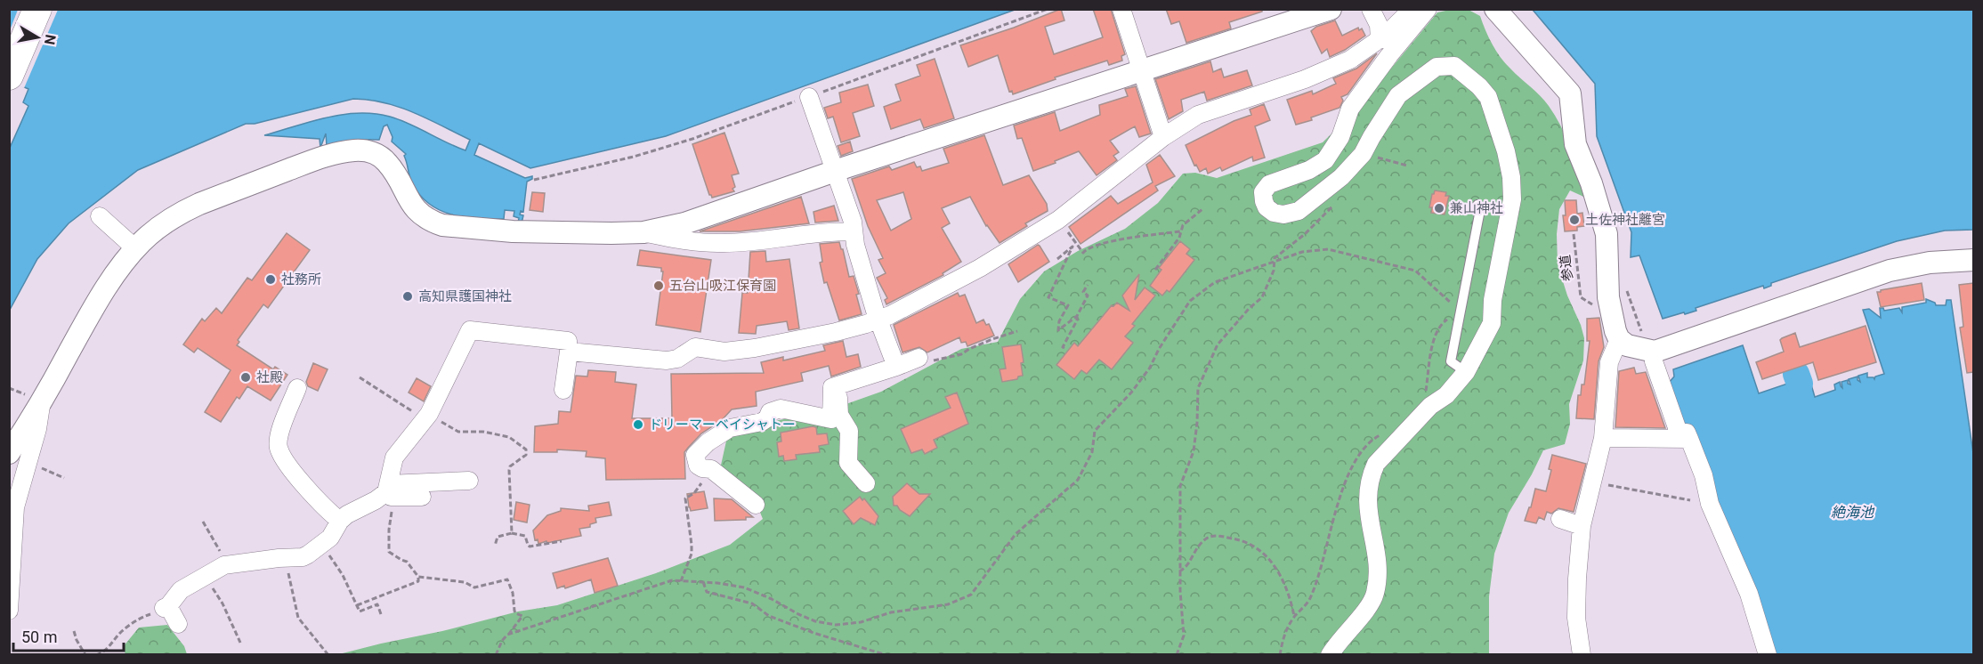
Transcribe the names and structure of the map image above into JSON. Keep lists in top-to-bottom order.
{
  "streets": {
    "path": ["参道"]
  },
  "water": ["絶海池"],
  "places": [
    "兼山神社",
    "土佐神社離宮",
    "社務所",
    "五台山吸江保育園",
    "高知県護国神社",
    "社殿",
    "ドリーマーベイシャトー"
  ],
  "scale_bar": "50 m",
  "north": "right"
}
